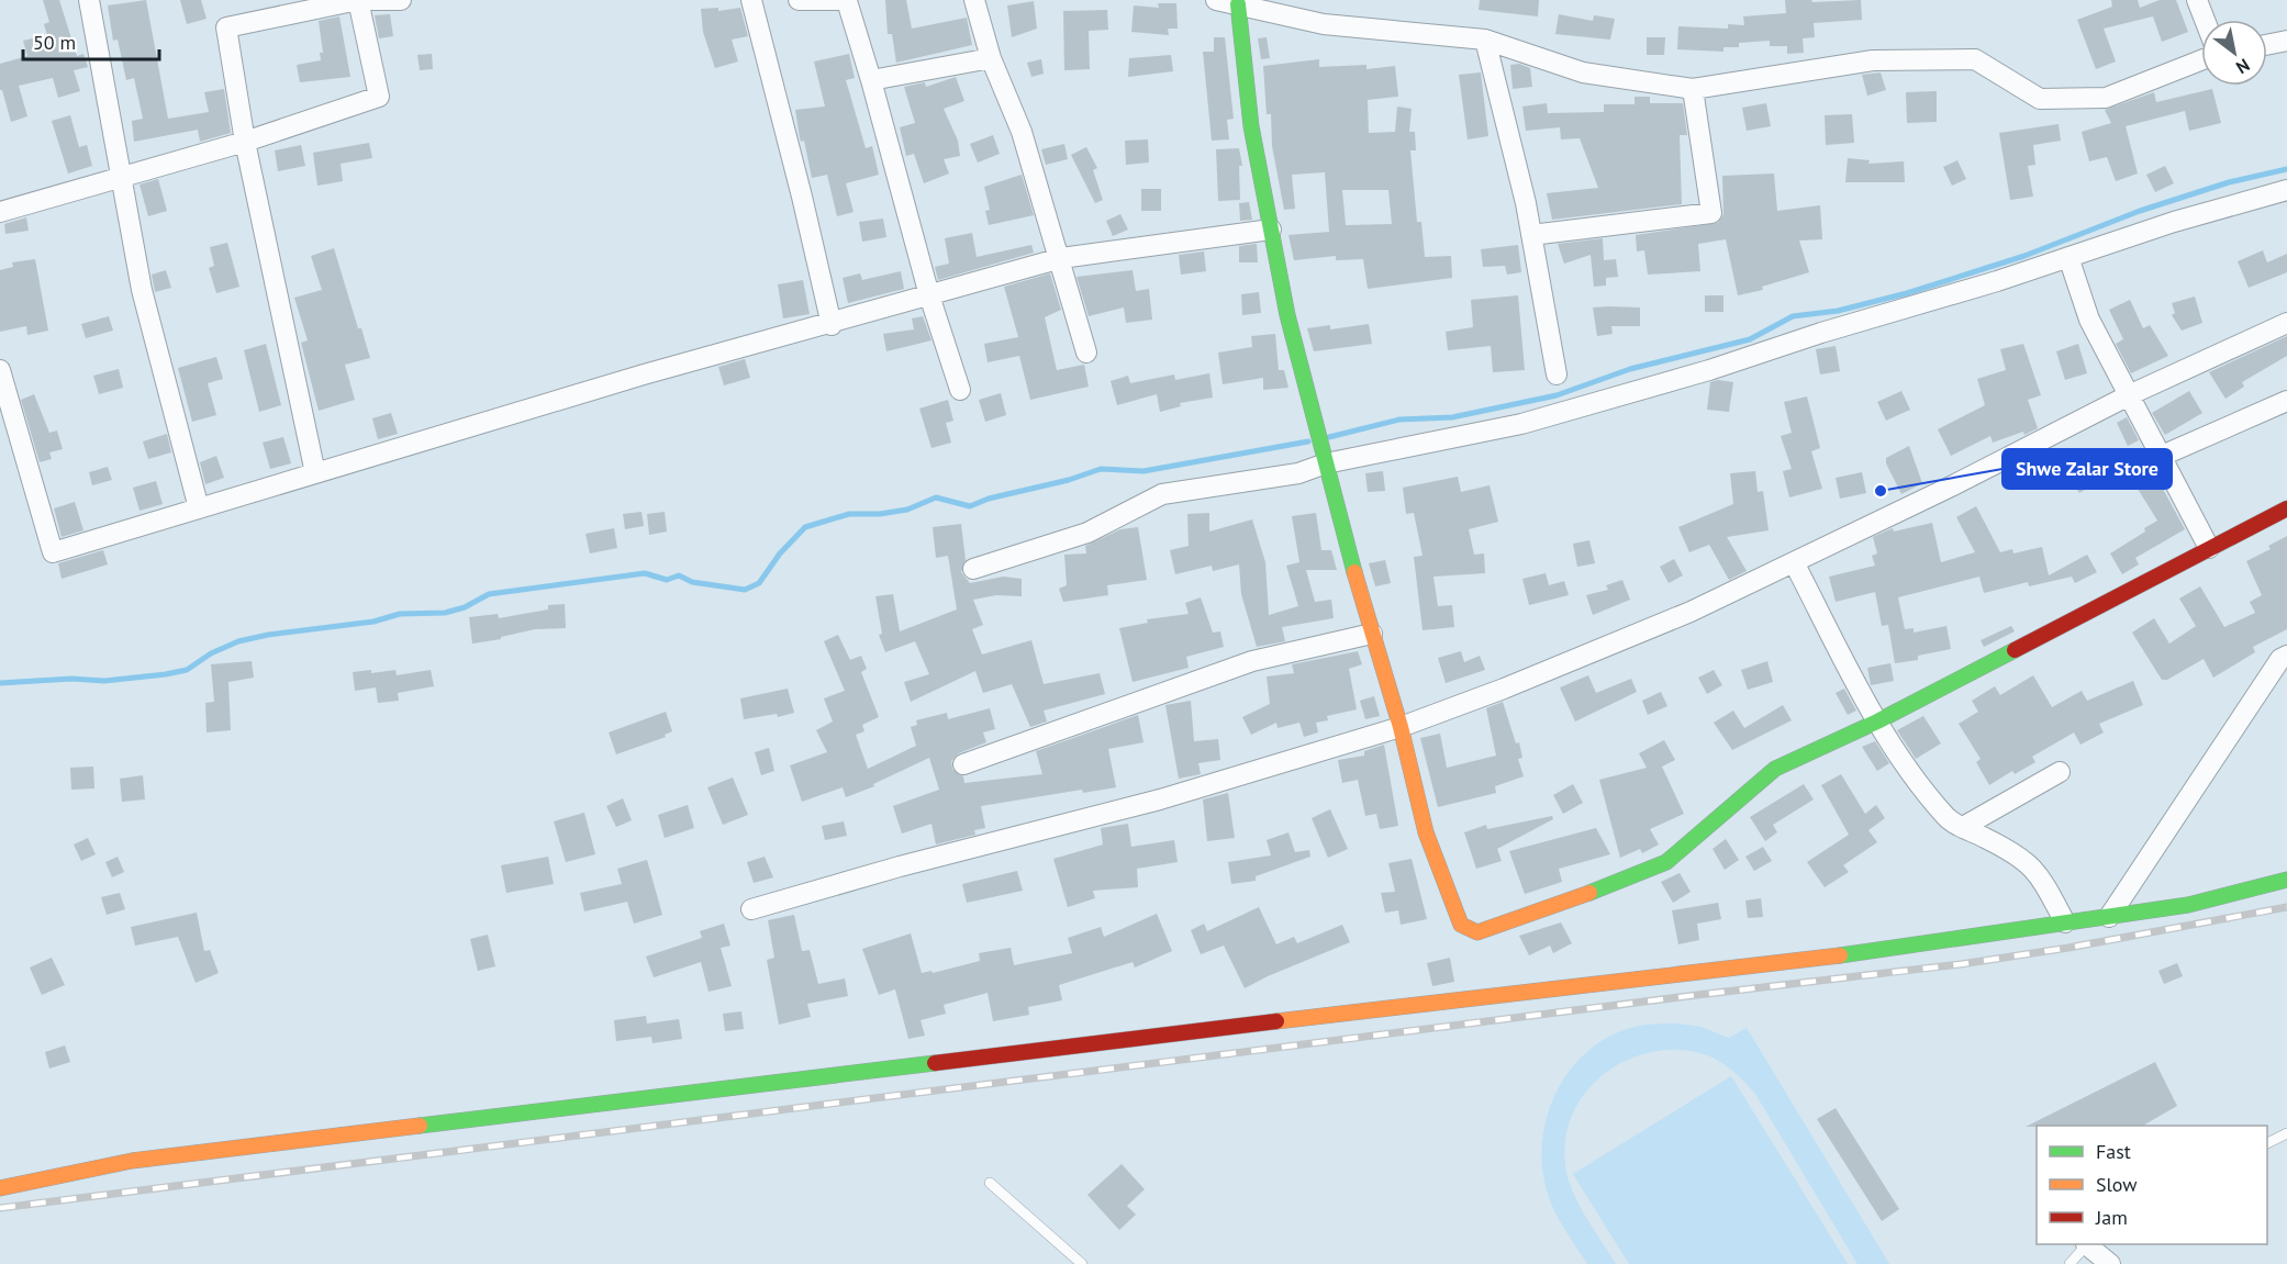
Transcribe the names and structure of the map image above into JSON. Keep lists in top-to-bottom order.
{
  "places": ["Shwe Zalar Store"],
  "legend": ["Fast", "Slow", "Jam"],
  "scale_bar": "50 m",
  "north": "bottom right"
}
